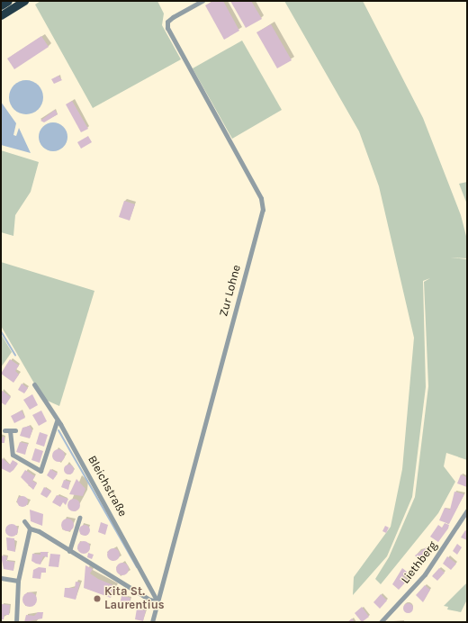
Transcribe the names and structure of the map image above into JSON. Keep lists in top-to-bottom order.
{
  "streets": {
    "street": ["Zur Lohne", "Bleichstraße", "Liethberg"]
  },
  "crossings": [
    ["Zur Lohne", "Bleichstraße"]
  ],
  "places": ["Kita St. Laurentius"]
}
